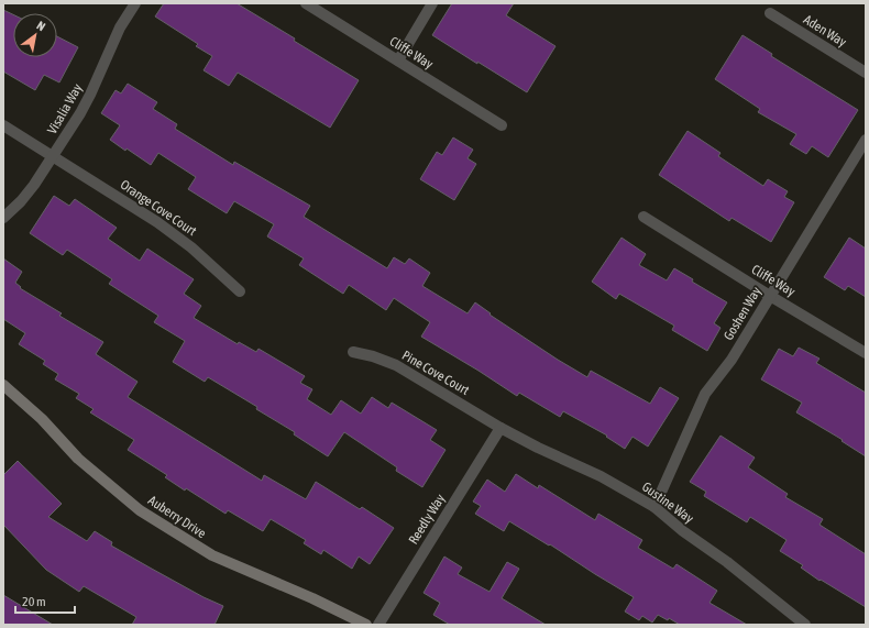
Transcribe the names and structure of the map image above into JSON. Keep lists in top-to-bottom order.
{
  "streets": {
    "street": [
      "Aden Way",
      "Cliffe Way",
      "Visalia Way",
      "Orange Cove Court",
      "Goshen Way",
      "Pine Cove Court",
      "Gustine Way",
      "Auberry Drive",
      "Reedly Way"
    ]
  },
  "crossings": [
    ["Cliffe Way", "Goshen Way"],
    ["Visalia Way", "Orange Cove Court"],
    ["Goshen Way", "Gustine Way"],
    ["Pine Cove Court", "Gustine Way"],
    ["Pine Cove Court", "Reedly Way"],
    ["Gustine Way", "Reedly Way"]
  ],
  "scale_bar": "20 m",
  "north": "top right"
}
